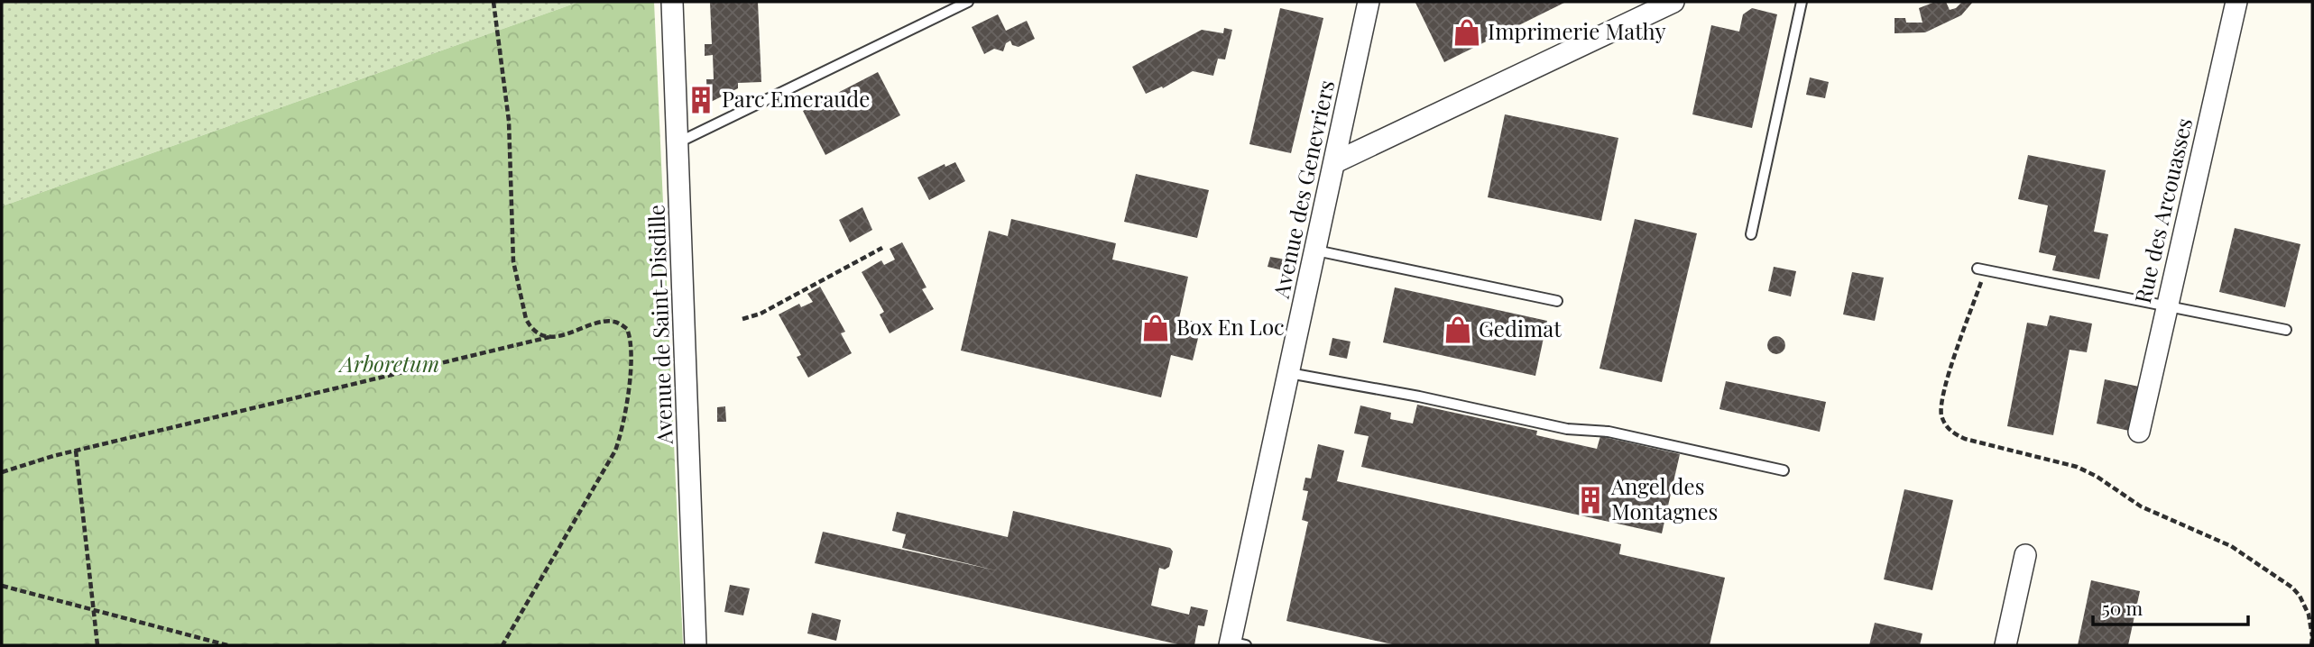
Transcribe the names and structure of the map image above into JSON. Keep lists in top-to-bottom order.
{
  "streets": {
    "street": ["Avenue des Genevriers", "Rue des Arcouasses", "Avenue de Saint-Disdille"]
  },
  "parks": ["Arboretum"],
  "places": {
    "shop": ["Imprimerie Mathy", "Box En Loc", "Gedimat"],
    "building": ["Parc Emeraude", "Angel des Montagnes"]
  },
  "scale_bar": "50 m"
}
